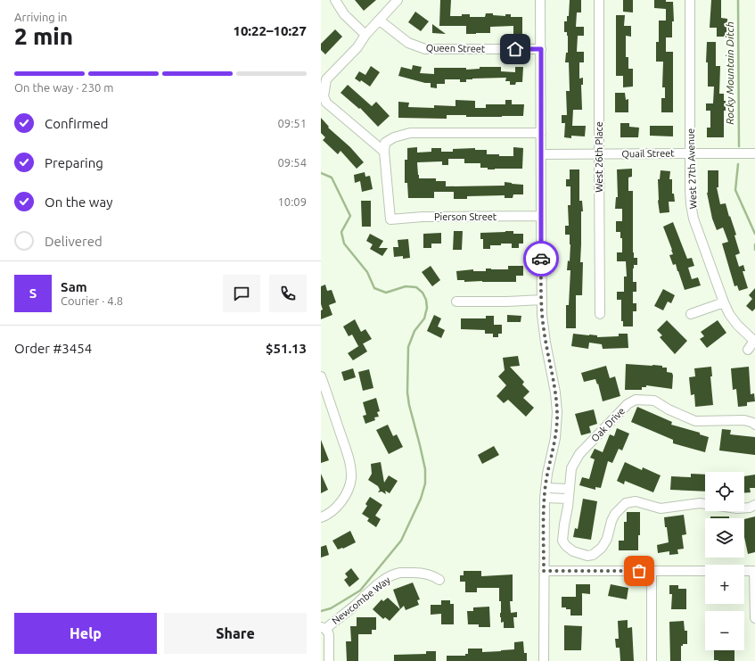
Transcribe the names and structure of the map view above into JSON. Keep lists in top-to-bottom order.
{
  "streets": {
    "street": [
      "Queen Street",
      "Quail Street",
      "West 26th Place",
      "West 27th Avenue",
      "Pierson Street",
      "Oak Drive",
      "Newcombe Way"
    ]
  },
  "crossings": [
    ["Quail Street", "West 26th Place"],
    ["Quail Street", "West 27th Avenue"]
  ],
  "water": ["Rocky Mountain Ditch"],
  "page": {
    "heading": ["2 min", "Arriving in", "10:22–10:27"],
    "panel": [
      "Sam",
      "Courier · 4.8",
      "Order #3454",
      "$51.13"
    ],
    "bar": "On the way · 230 m",
    "list": [
      ["Confirmed", "09:51"],
      ["Preparing", "09:54"],
      ["On the way", "10:09"],
      "Delivered"
    ],
    "round": "S",
    "map_buttons": ["+", "−"],
    "buttons": ["Help", "Share"]
  }
}
